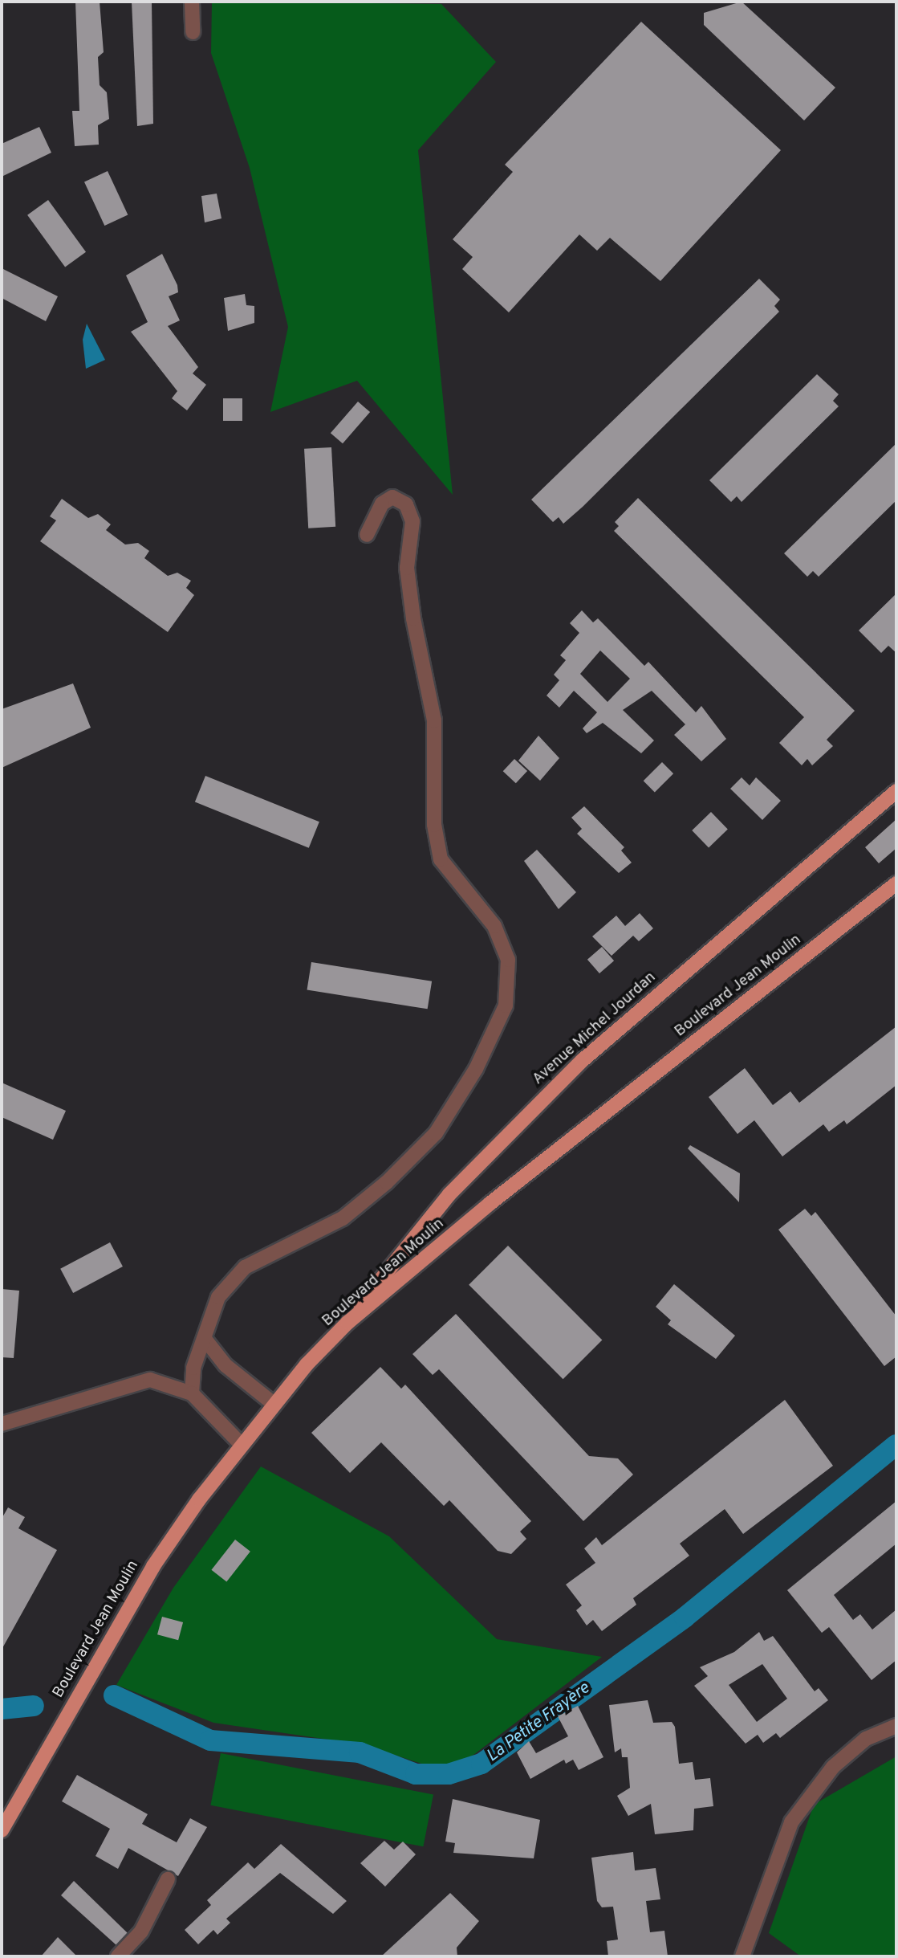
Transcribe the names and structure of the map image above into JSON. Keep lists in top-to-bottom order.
{
  "streets": {
    "main road": ["Boulevard Jean Moulin", "Avenue Michel Jourdan"]
  },
  "crossings": [
    ["Boulevard Jean Moulin", "Avenue Michel Jourdan"]
  ],
  "water": ["La Petite Frayère"]
}
